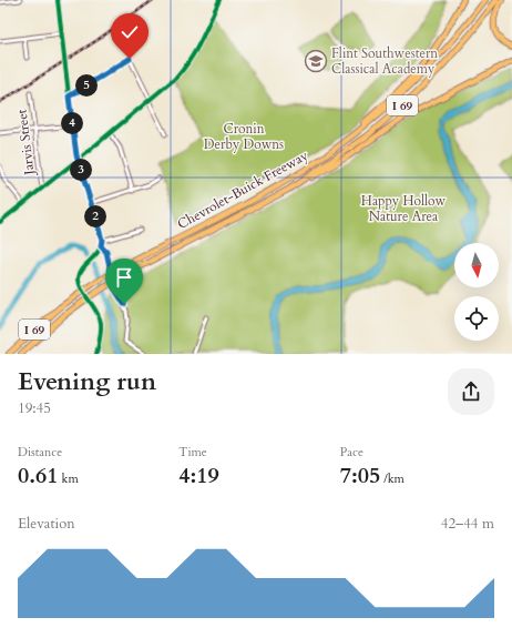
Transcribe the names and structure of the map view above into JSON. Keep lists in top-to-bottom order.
{
  "streets": {
    "highway": ["I 69", "Chevrolet-Buick Freeway"],
    "street": ["Jarvis Street"]
  },
  "parks": ["Cronin Derby Downs", "Happy Hollow Nature Area"],
  "places": {
    "school or university": ["Flint Southwestern Classical Academy"]
  },
  "north": "bottom",
  "page": {
    "pins": [
      "5",
      "4",
      "3",
      "2"
    ],
    "heading": ["Evening run", "19:45"],
    "stats": [
      ["Distance", "0.61 km"],
      ["Time", "4:19"],
      ["Pace", "7:05 /km"]
    ],
    "chart": ["Elevation", "42–44 m"]
  }
}
